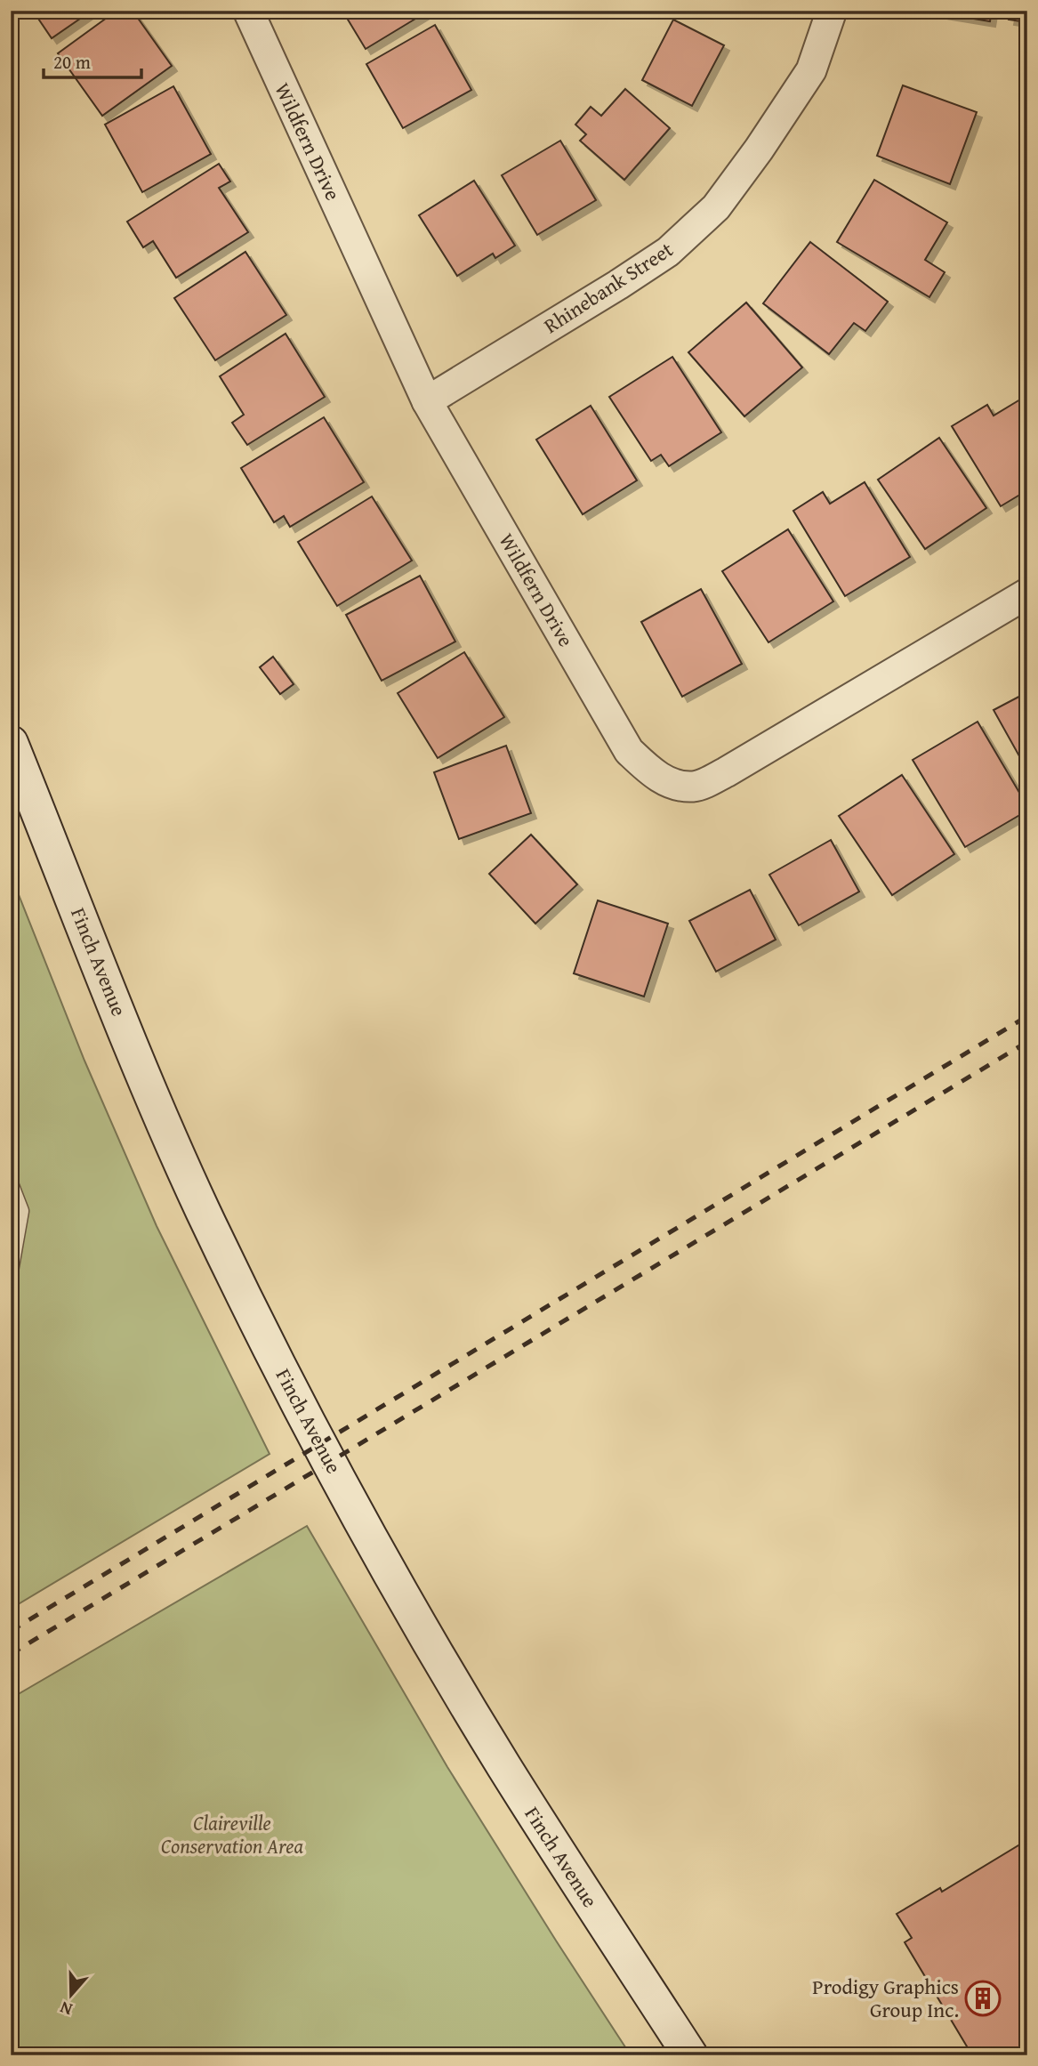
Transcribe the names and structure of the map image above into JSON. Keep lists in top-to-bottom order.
{
  "streets": {
    "main road": ["Finch Avenue"],
    "street": ["Wildfern Drive", "Rhinebank Street"]
  },
  "crossings": [
    ["Wildfern Drive", "Rhinebank Street"]
  ],
  "parks": ["Claireville Conservation Area"],
  "places": {
    "building": ["Prodigy Graphics Group Inc."]
  },
  "scale_bar": "20 m",
  "north": "bottom"
}
